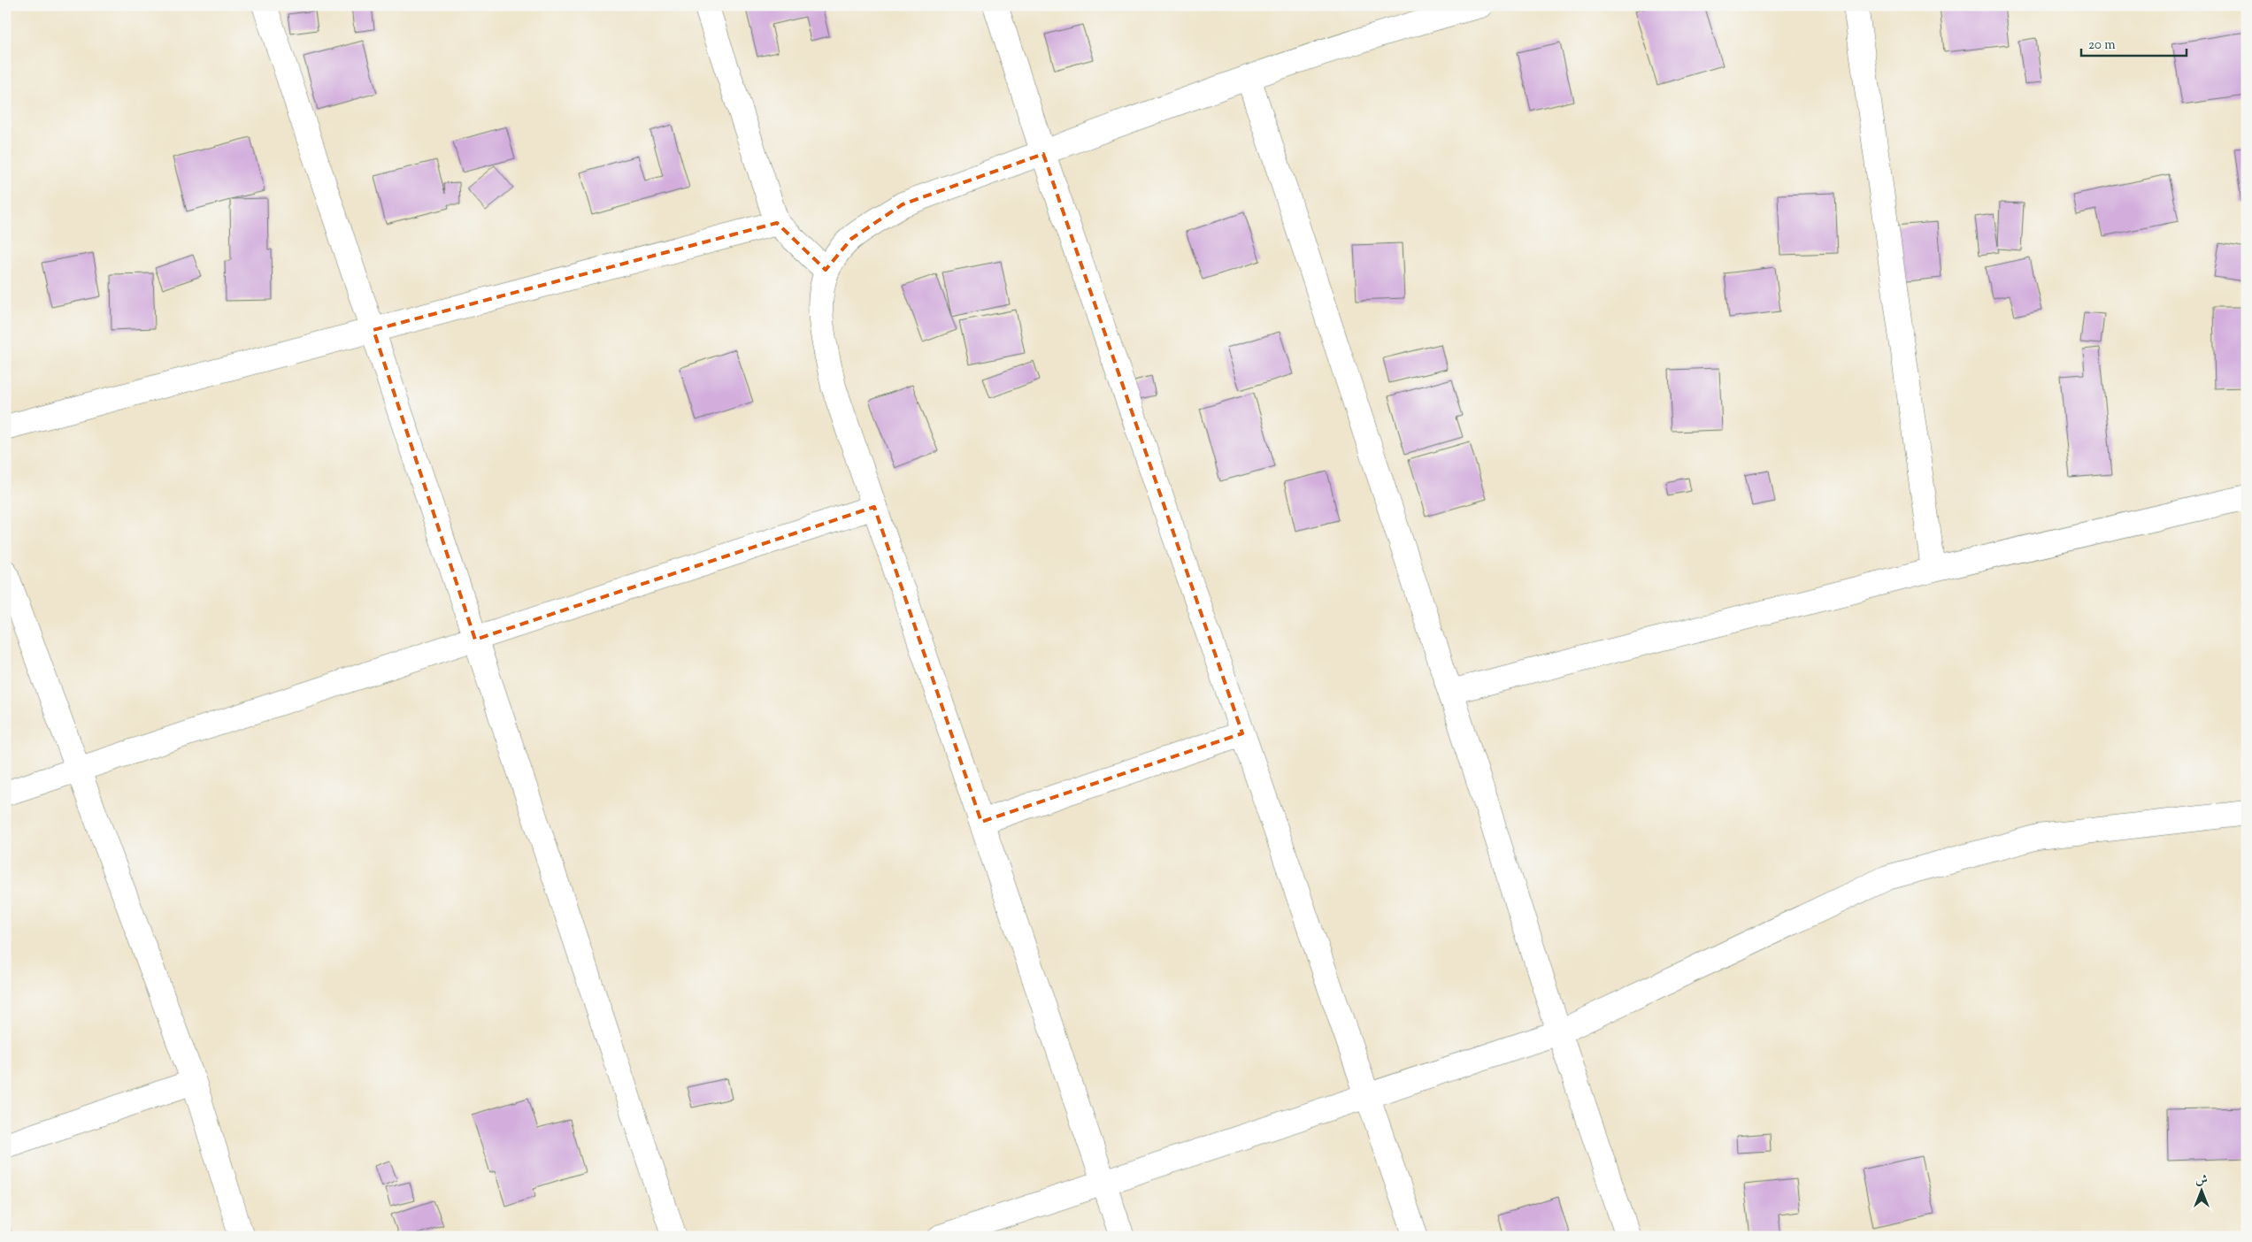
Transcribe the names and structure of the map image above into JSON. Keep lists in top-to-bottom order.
{
  "scale_bar": "20 m",
  "north": "top"
}
